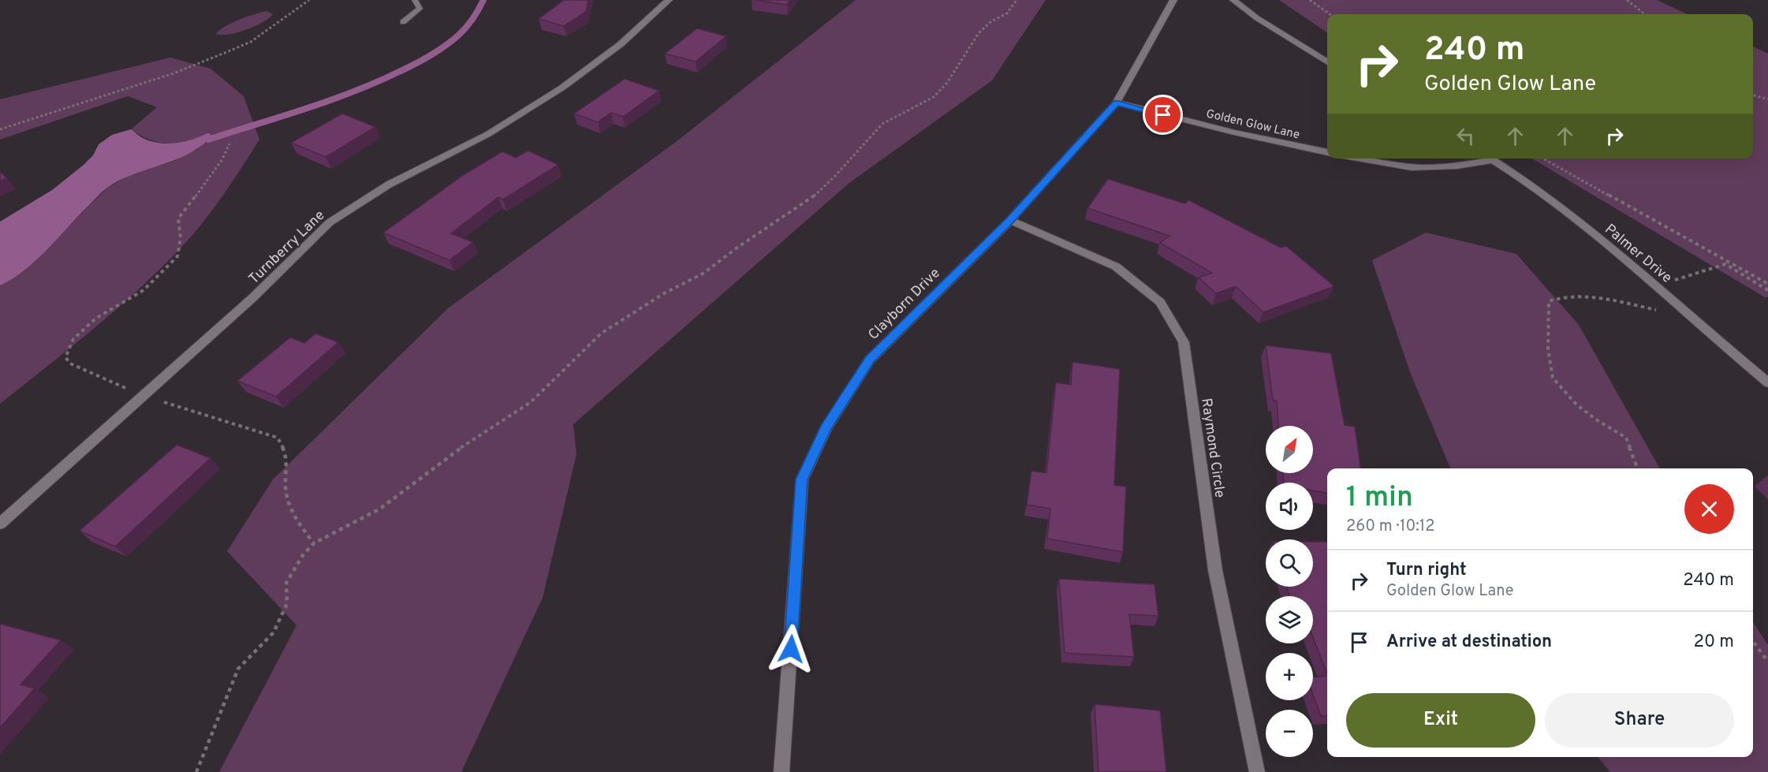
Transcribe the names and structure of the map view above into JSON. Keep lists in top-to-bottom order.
{
  "streets": {
    "street": [
      "Golden Glow Lane",
      "Turnberry Lane",
      "Palmer Drive",
      "Clayborn Drive",
      "Raymond Circle"
    ]
  },
  "crossings": [
    ["Golden Glow Lane", "Clayborn Drive"],
    ["Clayborn Drive", "Raymond Circle"]
  ],
  "north": "top right",
  "page": {
    "turn": ["240 m", "Golden Glow Lane"],
    "map_buttons": ["+", "−"],
    "heading": ["1 min", "260 m · 10:12"],
    "list": [
      {
        "name": "Turn right",
        "note": "Golden Glow Lane",
        "value": "240 m"
      },
      {
        "name": "Arrive at destination",
        "value": "20 m"
      }
    ],
    "buttons": ["Exit", "Share"]
  }
}
